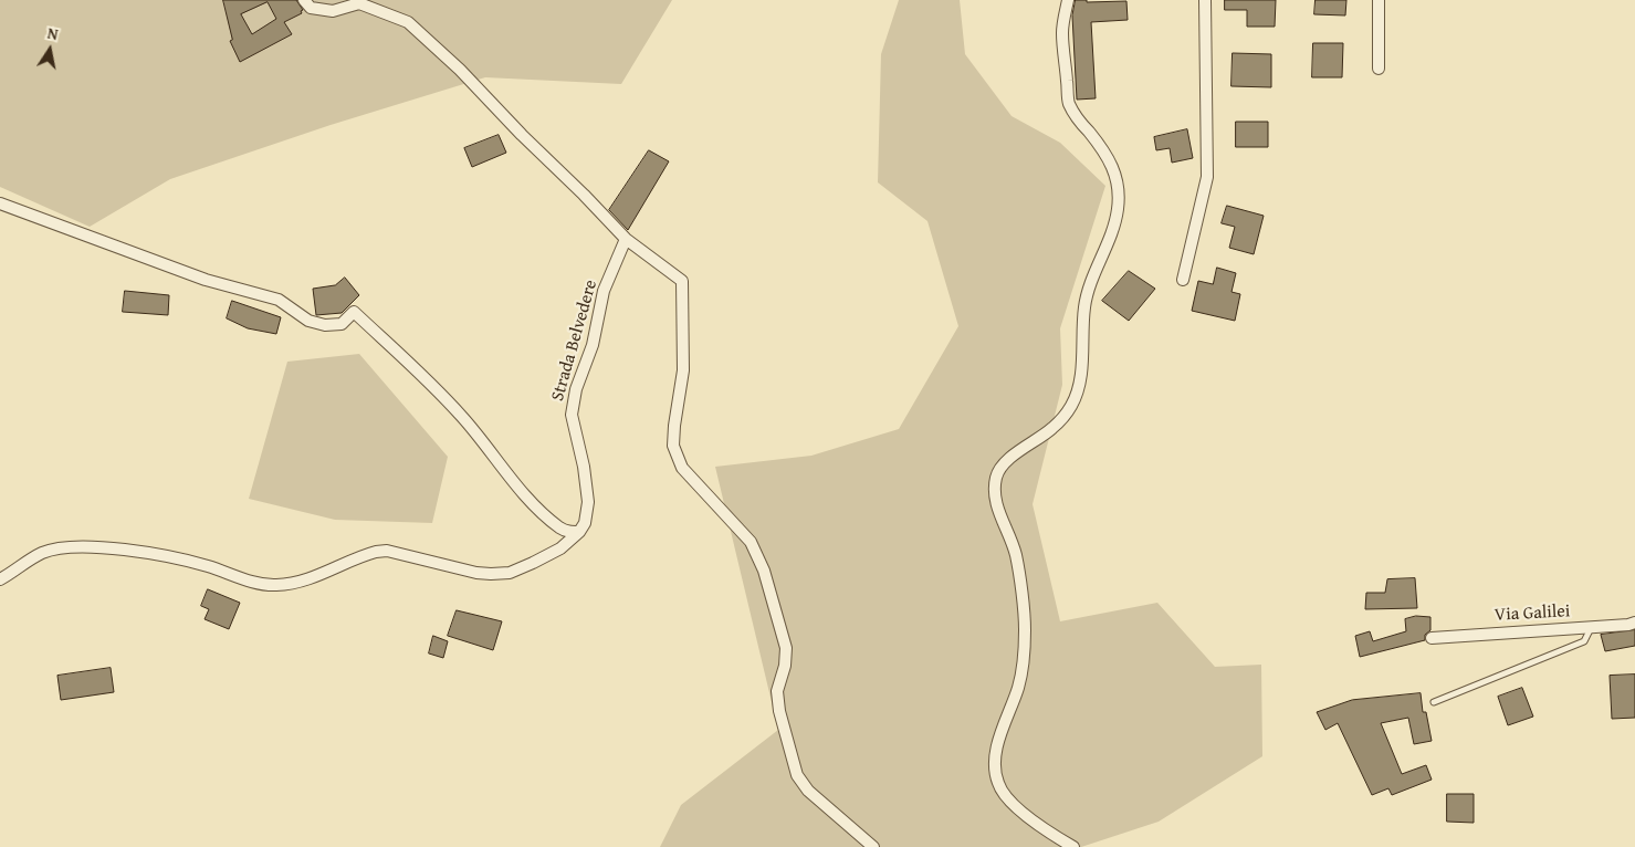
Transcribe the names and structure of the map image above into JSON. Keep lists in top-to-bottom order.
{
  "streets": {
    "street": ["Strada Belvedere", "Via Galilei"]
  },
  "north": "top"
}
